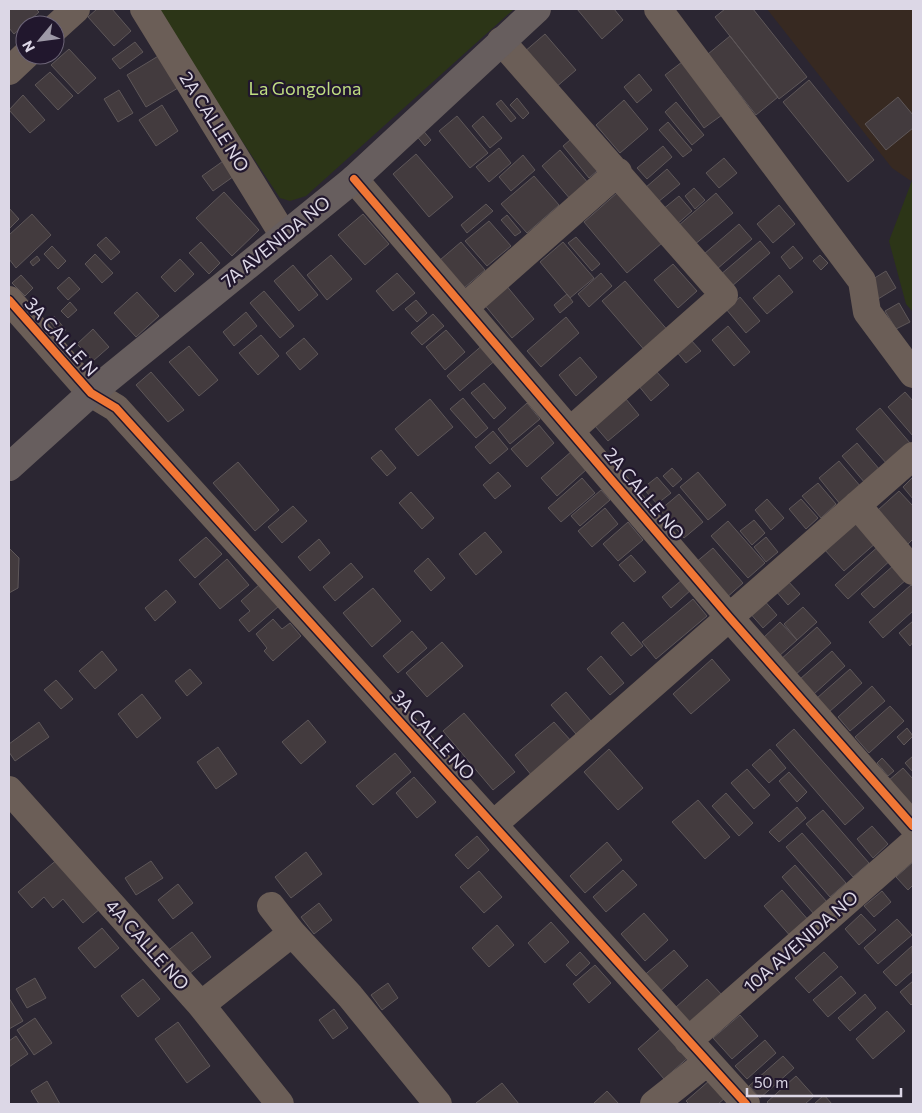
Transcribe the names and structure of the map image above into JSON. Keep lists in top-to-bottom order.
{
  "streets": {
    "highway": ["7A AVENIDA NO"],
    "street": [
      "2A CALLE NO",
      "3A CALLE N",
      "3A CALLE NO",
      "10A AVENIDA NO",
      "4A CALLE NO"
    ]
  },
  "crossings": [
    ["2A CALLE NO", "7A AVENIDA NO"],
    ["7A AVENIDA NO", "3A CALLE N"],
    ["7A AVENIDA NO", "3A CALLE NO"],
    ["3A CALLE N", "3A CALLE NO"],
    ["3A CALLE NO", "10A AVENIDA NO"]
  ],
  "parks": ["La Gongolona"],
  "scale_bar": "50 m",
  "north": "bottom left"
}
